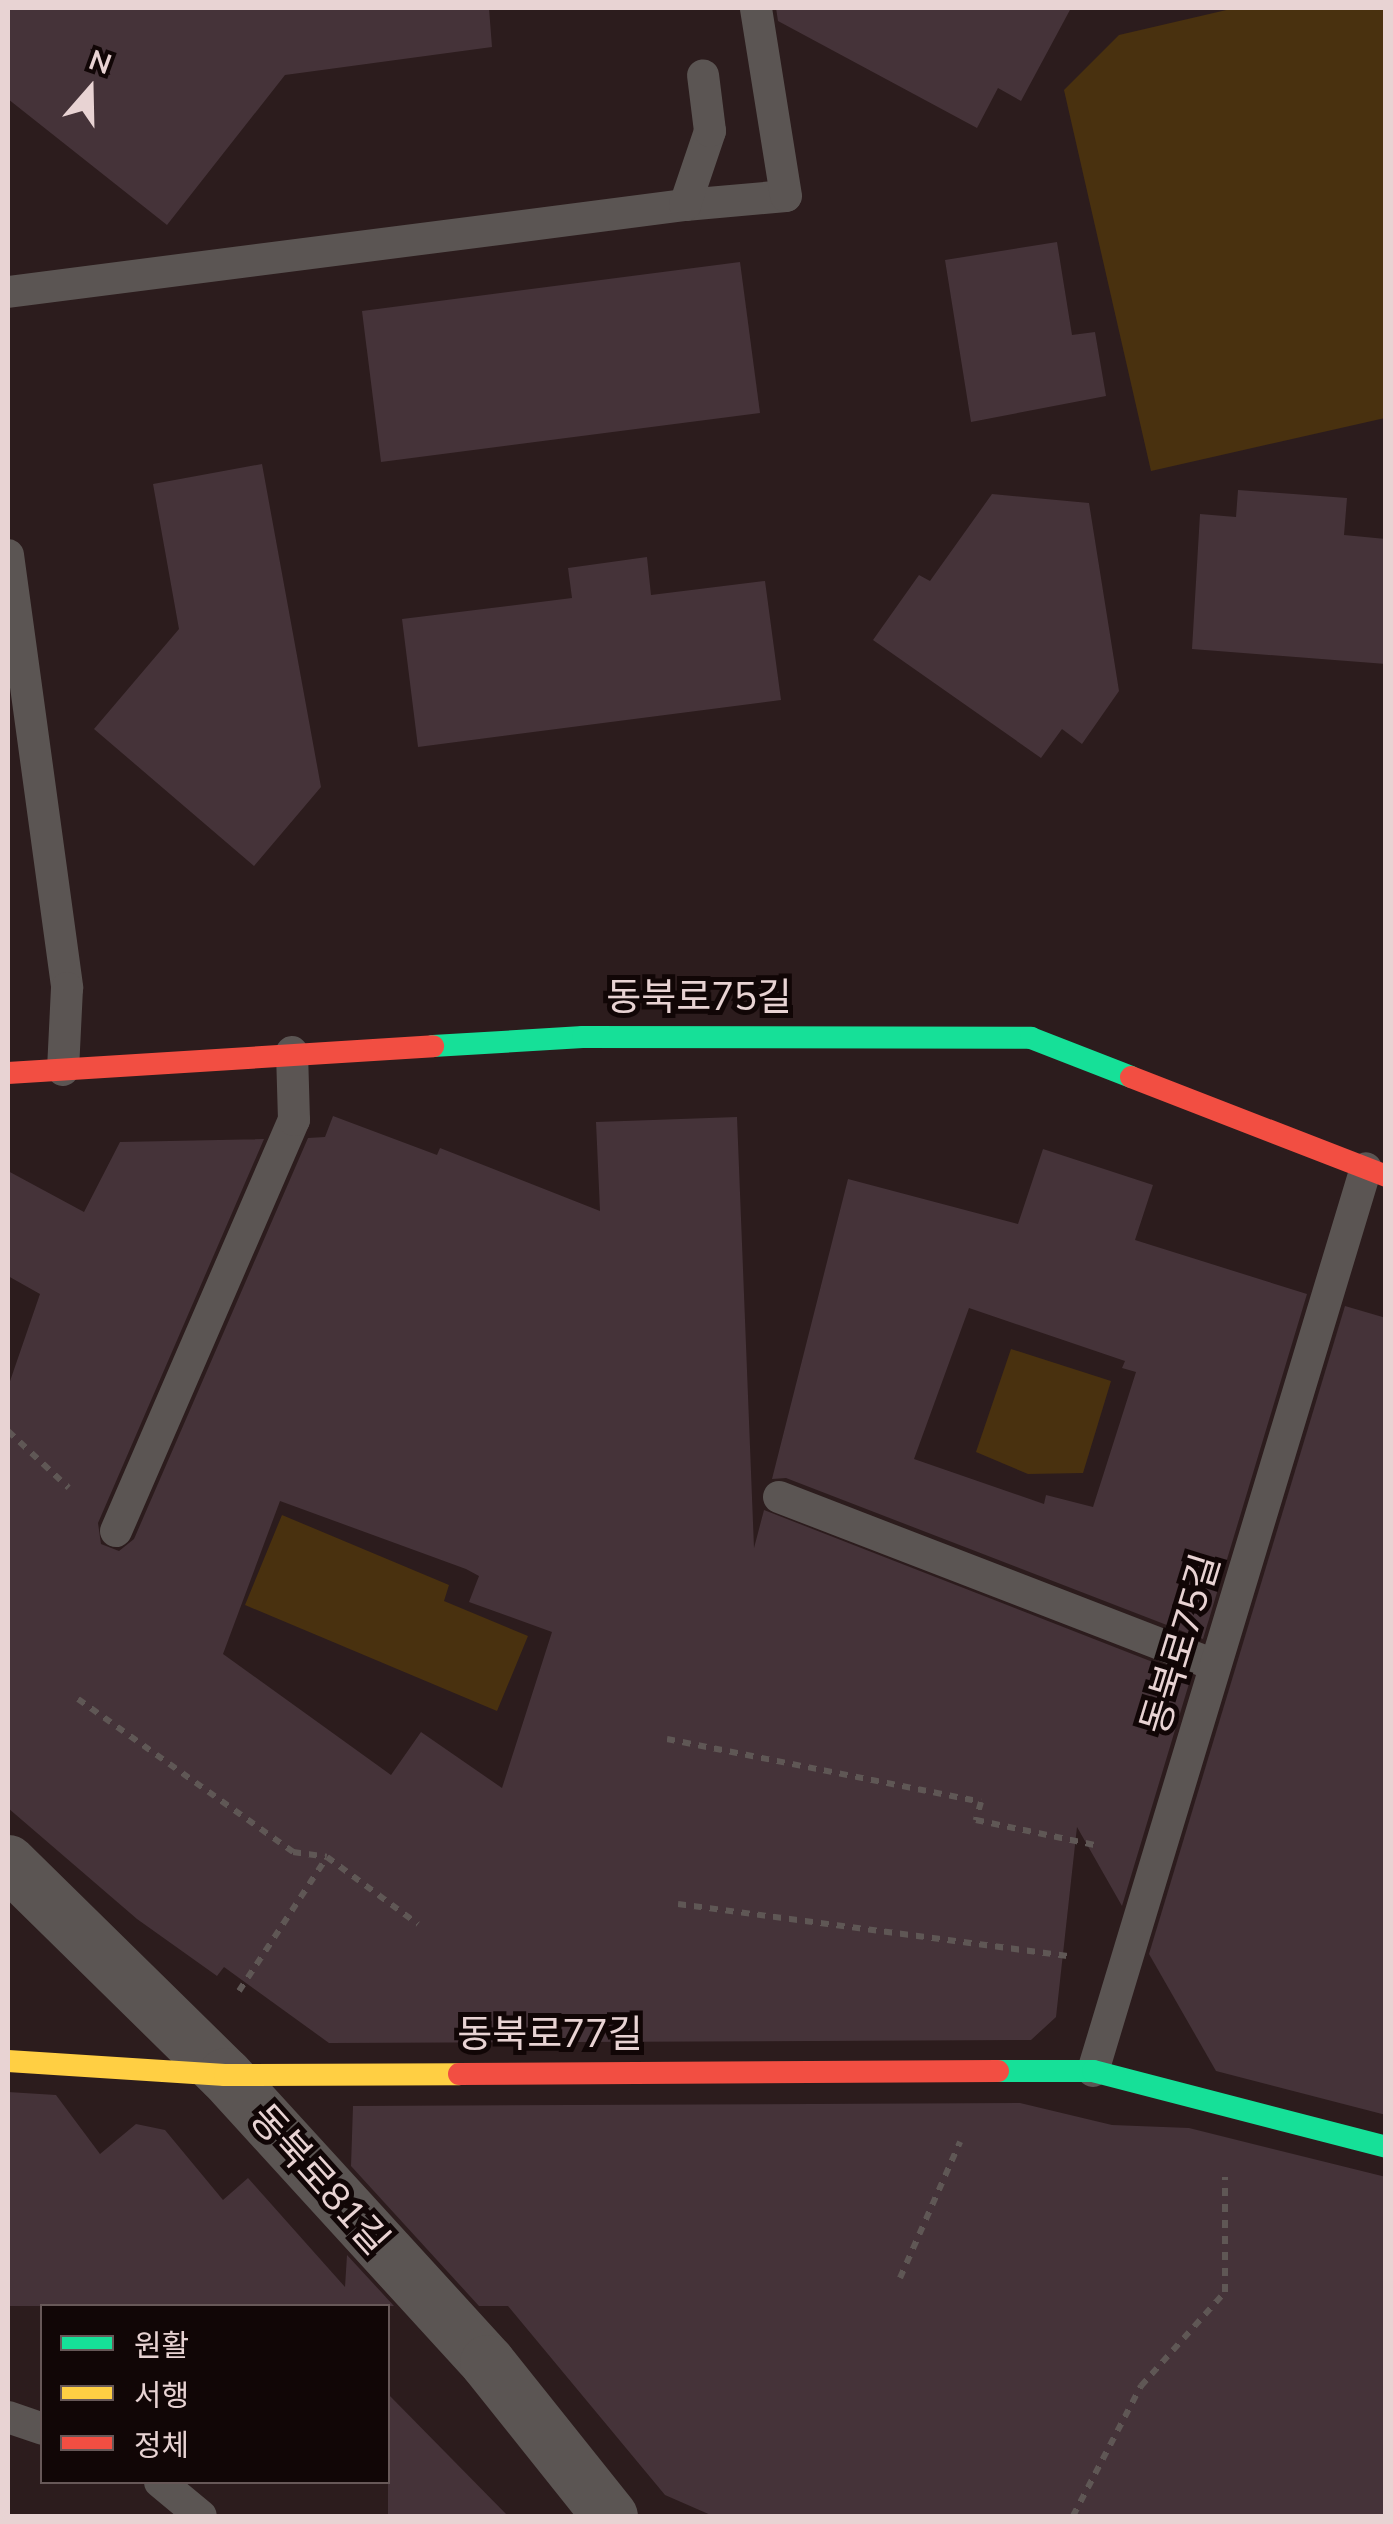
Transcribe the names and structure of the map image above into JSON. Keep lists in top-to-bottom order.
{
  "streets": {
    "street": ["동북로75길", "동북로77길", "동북로81길"]
  },
  "crossings": [
    ["동북로77길", "동북로81길"]
  ],
  "legend": ["원활", "서행", "정체"],
  "north": "top"
}
